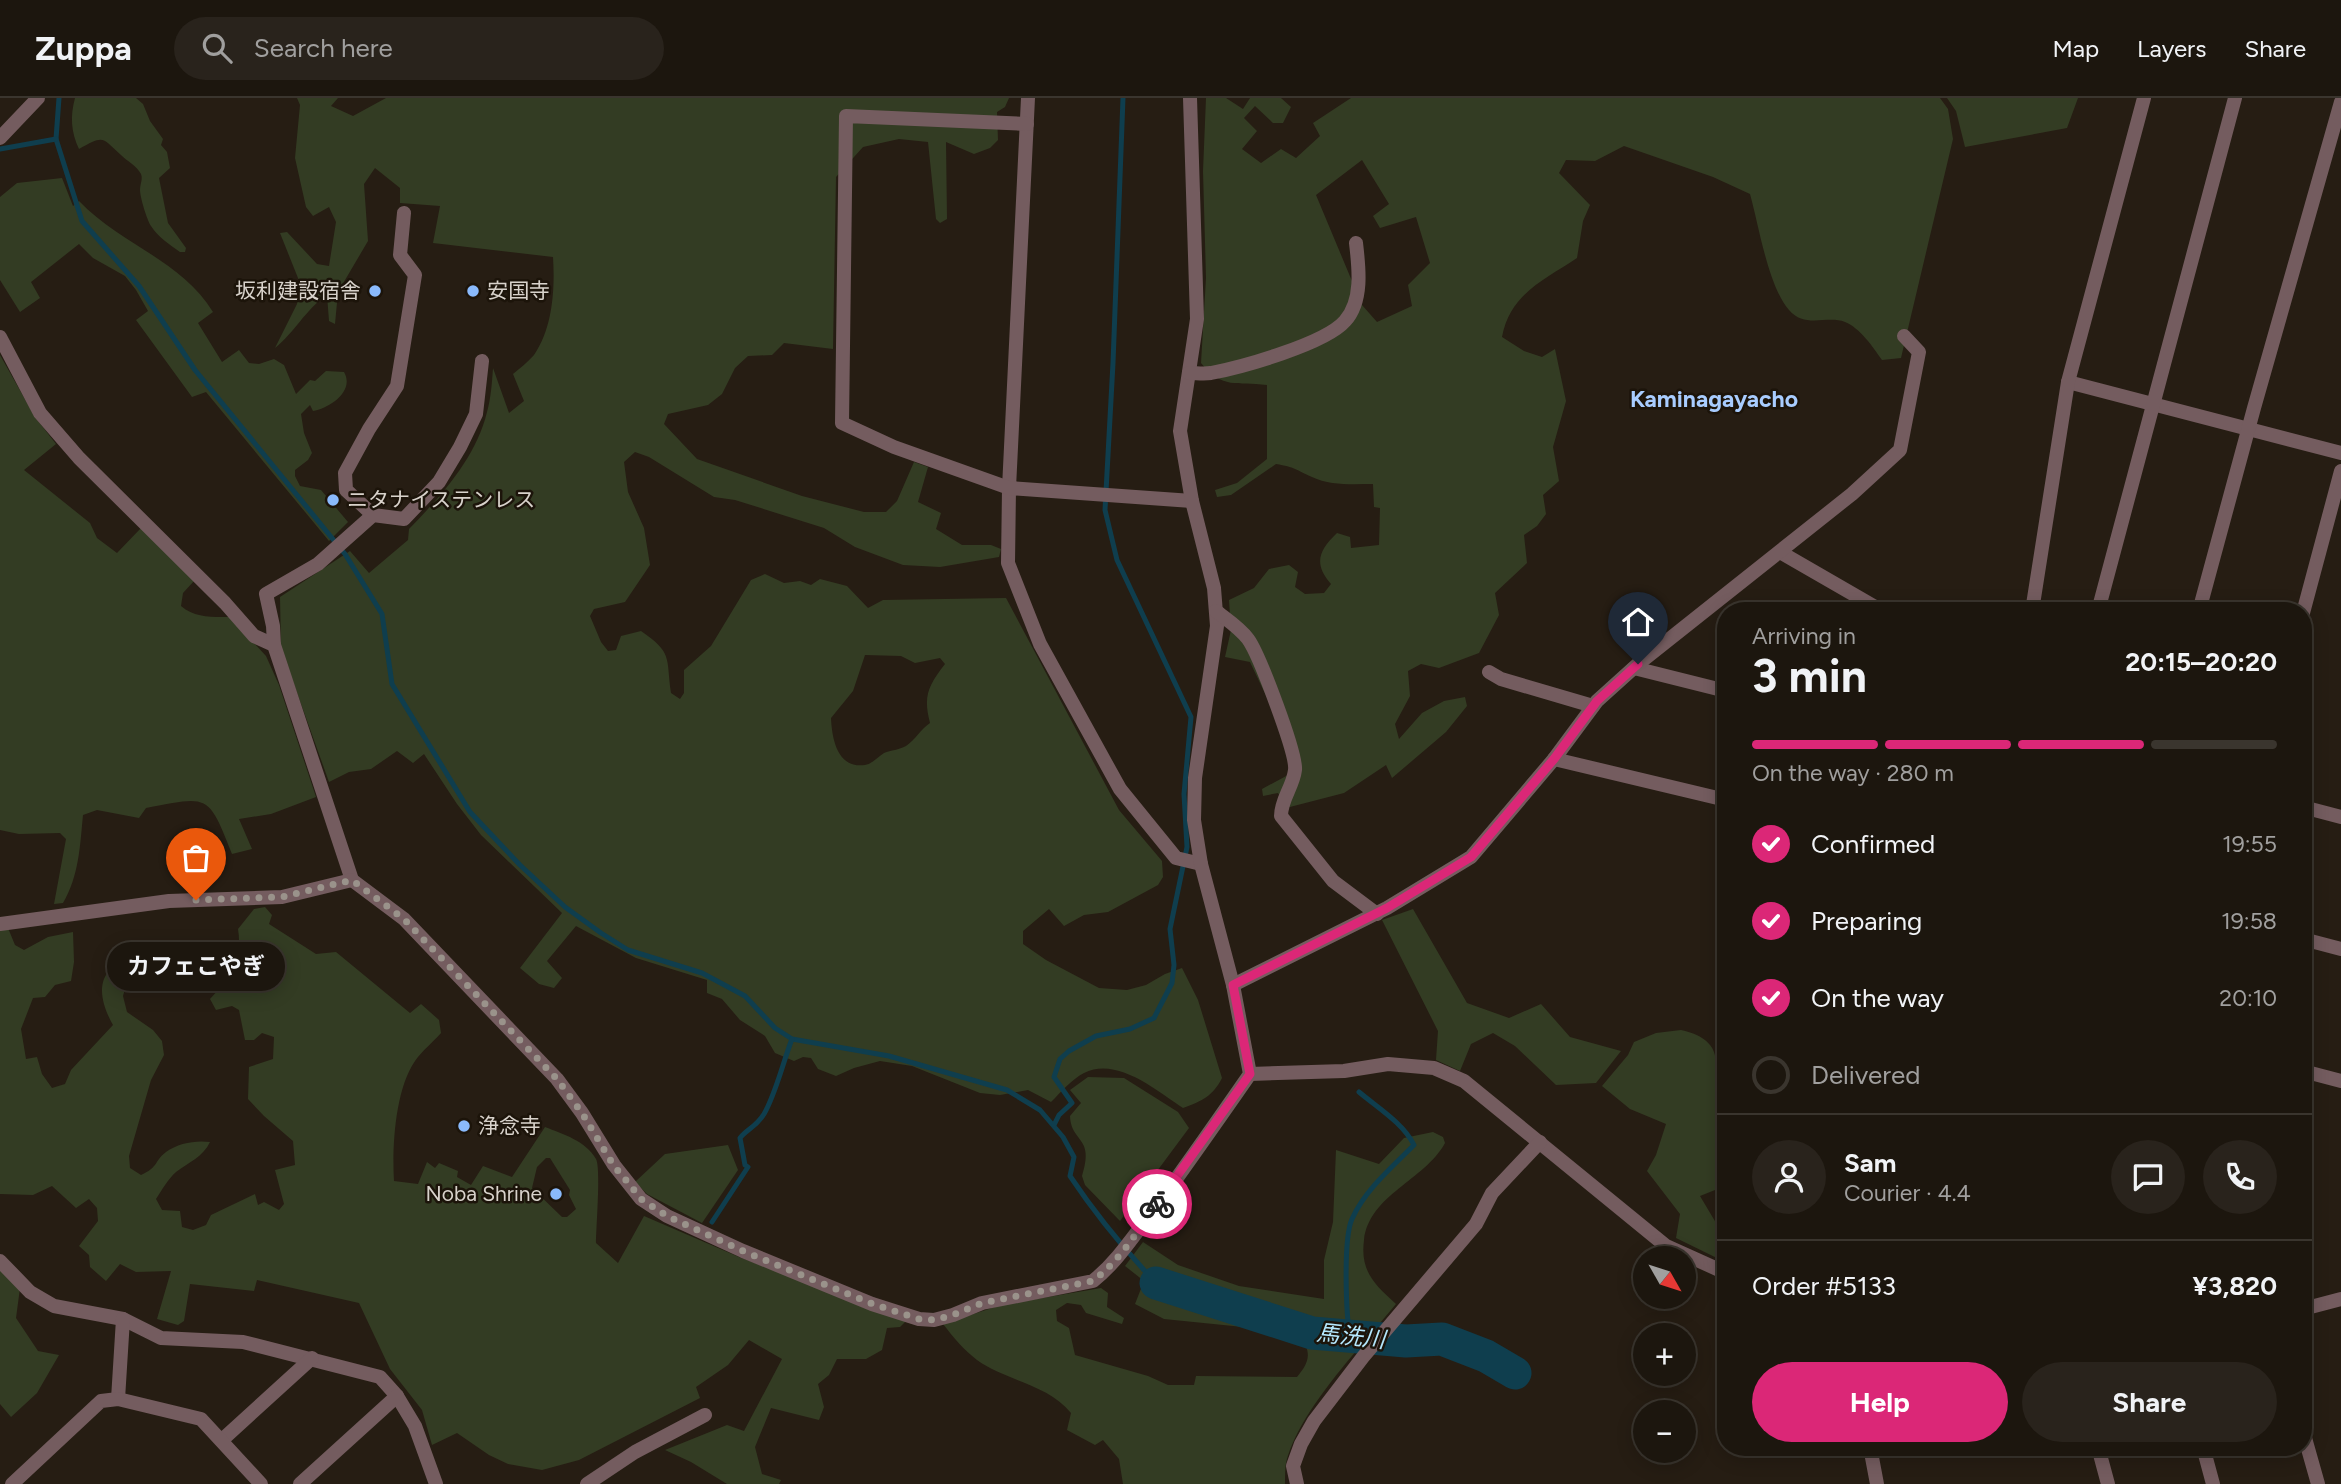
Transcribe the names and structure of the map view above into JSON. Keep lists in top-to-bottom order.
{
  "districts": ["Kaminagayacho"],
  "water": ["馬洗川"],
  "places": [
    "坂利建設宿舎",
    "安国寺",
    "ニタナイステンレス",
    "カフェこやぎ",
    "浄念寺",
    "Noba Shrine"
  ],
  "north": "bottom right",
  "page": {
    "header": "Zuppa",
    "search": "Search here",
    "nav": ["Map", "Layers", "Share"],
    "heading": ["3 min", "Arriving in", "20:15–20:20"],
    "panel": [
      "Sam",
      "Courier · 4.4",
      "Order #5133",
      "¥3,820"
    ],
    "bar": "On the way · 280 m",
    "list": [
      ["Confirmed", "19:55"],
      ["Preparing", "19:58"],
      ["On the way", "20:10"],
      "Delivered"
    ],
    "bubble": "カフェこやぎ",
    "map_buttons": ["+", "−"],
    "buttons": ["Help", "Share"]
  }
}
